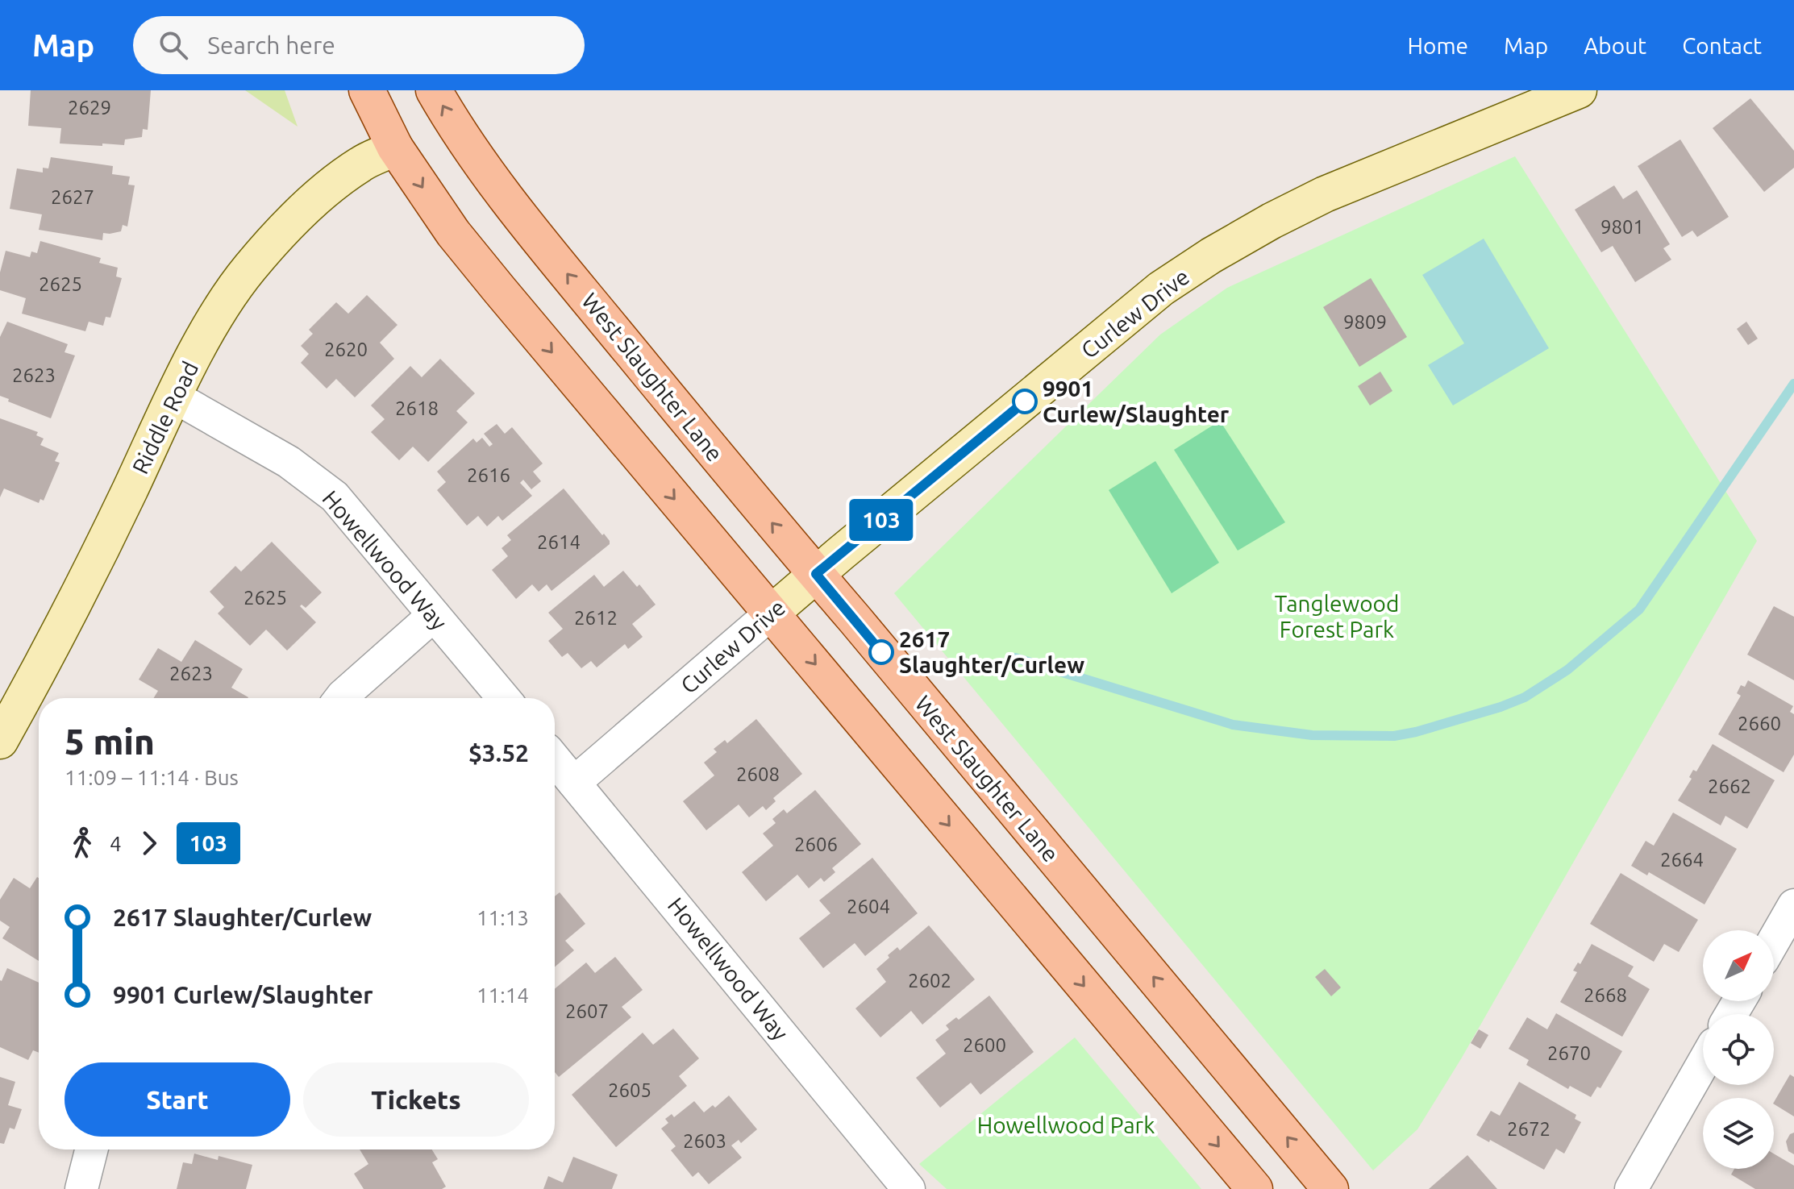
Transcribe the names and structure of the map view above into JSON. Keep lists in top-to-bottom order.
{
  "streets": {
    "main road": ["West Slaughter Lane"],
    "street": ["Curlew Drive", "Riddle Road", "Howellwood Way"]
  },
  "crossings": [
    ["Curlew Drive", "West Slaughter Lane"],
    ["Curlew Drive", "Howellwood Way"],
    ["Riddle Road", "Howellwood Way"]
  ],
  "parks": ["Tanglewood Forest Park", "Howellwood Park"],
  "places": ["9901 Curlew/Slaughter", "2617 Slaughter/Curlew"],
  "lines": ["bus line 103"],
  "house_numbers": [
    "2629",
    "2627",
    "9801",
    "2625",
    "9809",
    "2620",
    "2623",
    "2618",
    "2616",
    "2614",
    "2625",
    "2612",
    "2623",
    "2660",
    "2608",
    "2662",
    "2606",
    "2664",
    "2604",
    "2602",
    "2668",
    "2607",
    "2600",
    "2670",
    "2605",
    "2672",
    "2603"
  ],
  "north": "top right",
  "page": {
    "header": "Map",
    "search": "Search here",
    "nav": [
      "Home",
      "Map",
      "About",
      "Contact"
    ],
    "on_map": "103",
    "heading": ["5 min", "11:09 – 11:14 · Bus", "$3.52"],
    "legs": ["4", "103"],
    "list": [
      {
        "name": "2617 Slaughter/Curlew",
        "value": "11:13"
      },
      {
        "name": "9901 Curlew/Slaughter",
        "value": "11:14"
      }
    ],
    "buttons": ["Start", "Tickets"]
  }
}
